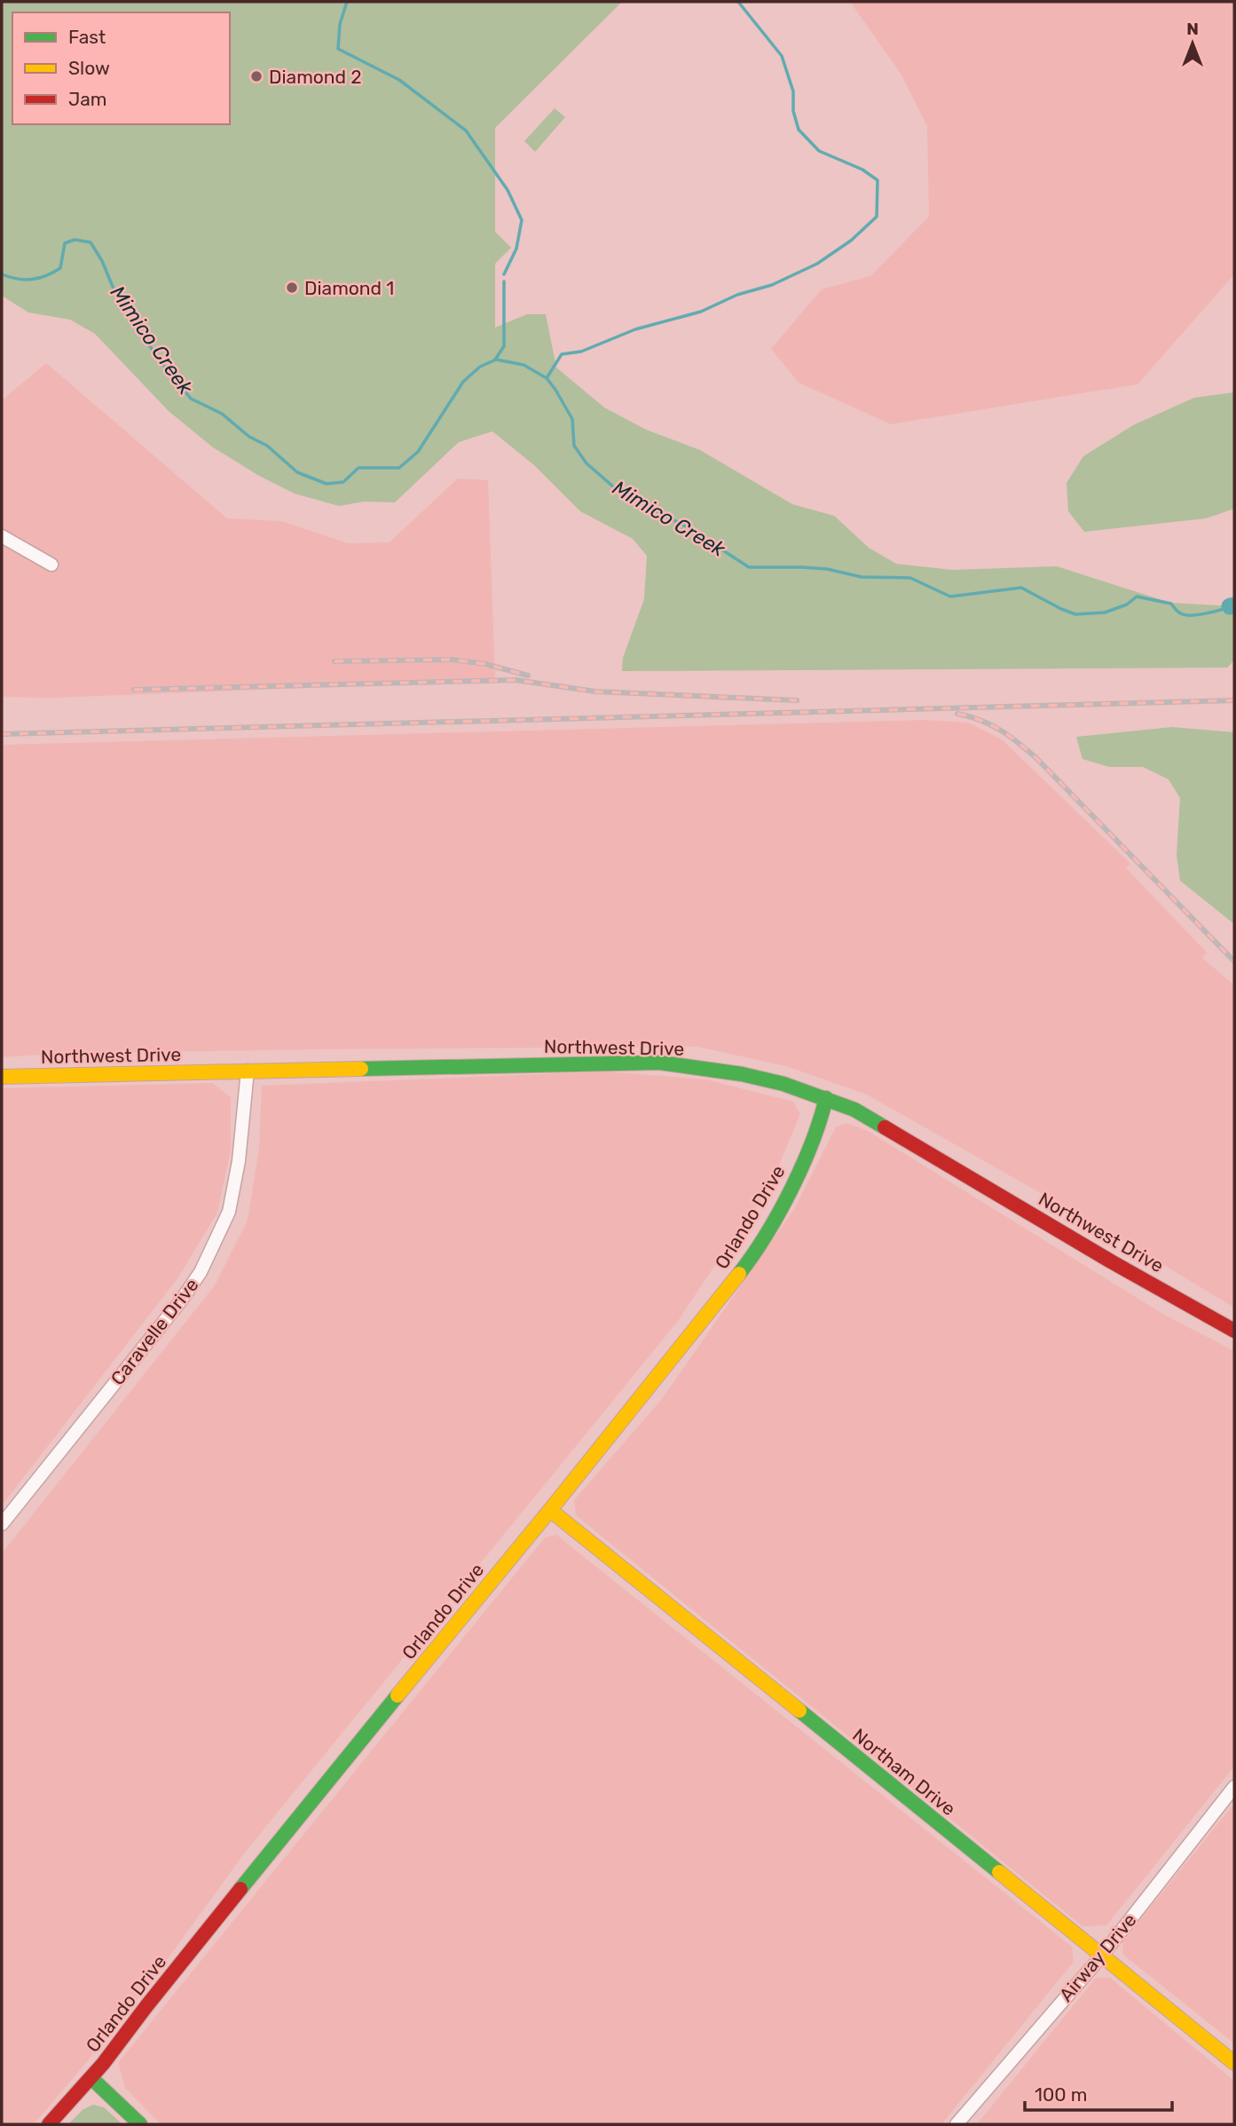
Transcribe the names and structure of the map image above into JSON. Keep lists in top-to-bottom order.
{
  "streets": {
    "street": [
      "Northwest Drive",
      "Orlando Drive",
      "Caravelle Drive",
      "Northam Drive",
      "Airway Drive"
    ]
  },
  "crossings": [
    ["Northwest Drive", "Orlando Drive"],
    ["Northwest Drive", "Caravelle Drive"],
    ["Orlando Drive", "Northam Drive"],
    ["Northam Drive", "Airway Drive"]
  ],
  "water": ["Mimico Creek"],
  "places": ["Diamond 2", "Diamond 1"],
  "legend": ["Fast", "Slow", "Jam"],
  "scale_bar": "100 m",
  "north": "top"
}
